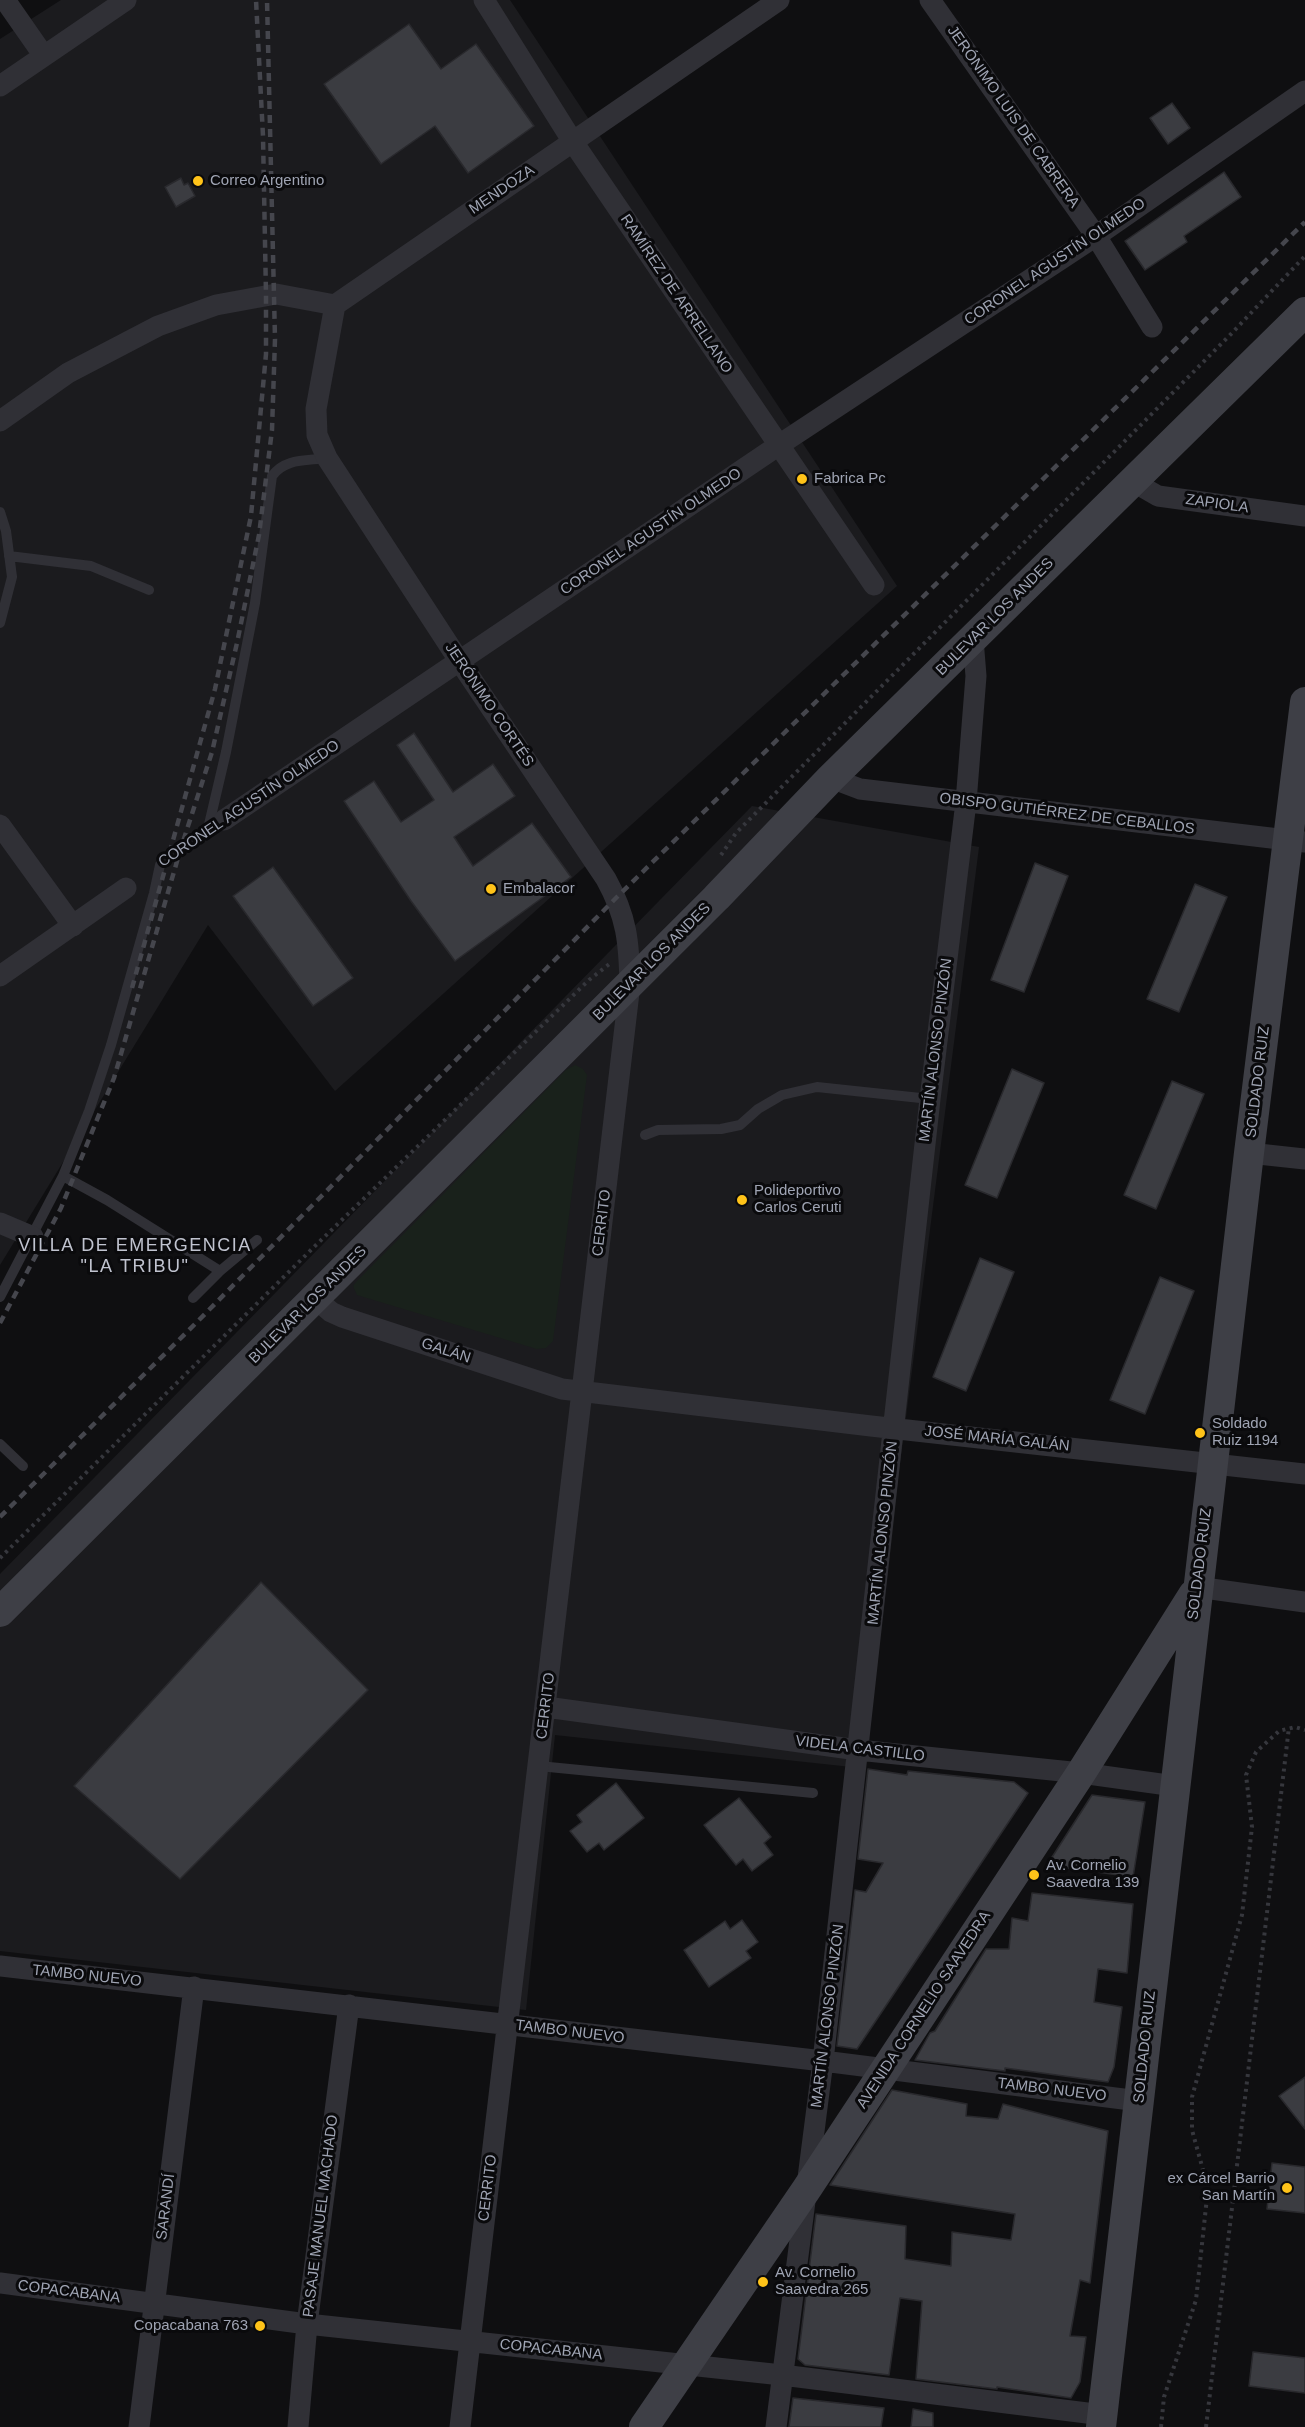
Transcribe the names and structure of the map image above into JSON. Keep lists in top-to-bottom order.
{
  "streets": {
    "main road": ["BULEVAR LOS ANDES", "SOLDADO RUIZ", "AVENIDA CORNELIO SAAVEDRA"],
    "street": [
      "JERÓNIMO LUIS DE CABRERA",
      "MENDOZA",
      "CORONEL AGUSTÍN OLMEDO",
      "RAMÍREZ DE ARRELLANO",
      "ZAPIOLA",
      "JERÓNIMO CORTÉS",
      "OBISPO GUTIÉRREZ DE CEBALLOS",
      "MARTÍN ALONSO PINZÓN",
      "CERRITO",
      "GALÁN",
      "JOSÉ MARÍA GALÁN",
      "VIDELA CASTILLO",
      "TAMBO NUEVO",
      "SARANDÍ",
      "PASAJE MANUEL MACHADO",
      "COPACABANA"
    ]
  },
  "crossings": [
    ["JERÓNIMO LUIS DE CABRERA", "CORONEL AGUSTÍN OLMEDO"],
    ["MENDOZA", "RAMÍREZ DE ARRELLANO"],
    ["MENDOZA", "JERÓNIMO CORTÉS"],
    ["CORONEL AGUSTÍN OLMEDO", "RAMÍREZ DE ARRELLANO"],
    ["CORONEL AGUSTÍN OLMEDO", "JERÓNIMO CORTÉS"],
    ["ZAPIOLA", "BULEVAR LOS ANDES"],
    ["BULEVAR LOS ANDES", "JERÓNIMO CORTÉS"],
    ["BULEVAR LOS ANDES", "OBISPO GUTIÉRREZ DE CEBALLOS"],
    ["BULEVAR LOS ANDES", "MARTÍN ALONSO PINZÓN"],
    ["BULEVAR LOS ANDES", "CERRITO"],
    ["BULEVAR LOS ANDES", "GALÁN"],
    ["JERÓNIMO CORTÉS", "CERRITO"],
    ["OBISPO GUTIÉRREZ DE CEBALLOS", "MARTÍN ALONSO PINZÓN"],
    ["OBISPO GUTIÉRREZ DE CEBALLOS", "SOLDADO RUIZ"],
    ["MARTÍN ALONSO PINZÓN", "JOSÉ MARÍA GALÁN"],
    ["MARTÍN ALONSO PINZÓN", "VIDELA CASTILLO"],
    ["MARTÍN ALONSO PINZÓN", "TAMBO NUEVO"],
    ["MARTÍN ALONSO PINZÓN", "AVENIDA CORNELIO SAAVEDRA"],
    ["MARTÍN ALONSO PINZÓN", "COPACABANA"],
    ["SOLDADO RUIZ", "JOSÉ MARÍA GALÁN"],
    ["SOLDADO RUIZ", "VIDELA CASTILLO"],
    ["SOLDADO RUIZ", "TAMBO NUEVO"],
    ["SOLDADO RUIZ", "AVENIDA CORNELIO SAAVEDRA"],
    ["SOLDADO RUIZ", "COPACABANA"],
    ["CERRITO", "GALÁN"],
    ["CERRITO", "JOSÉ MARÍA GALÁN"],
    ["CERRITO", "VIDELA CASTILLO"],
    ["CERRITO", "TAMBO NUEVO"],
    ["CERRITO", "COPACABANA"],
    ["GALÁN", "JOSÉ MARÍA GALÁN"],
    ["VIDELA CASTILLO", "AVENIDA CORNELIO SAAVEDRA"],
    ["TAMBO NUEVO", "AVENIDA CORNELIO SAAVEDRA"],
    ["TAMBO NUEVO", "SARANDÍ"],
    ["TAMBO NUEVO", "PASAJE MANUEL MACHADO"],
    ["AVENIDA CORNELIO SAAVEDRA", "COPACABANA"],
    ["SARANDÍ", "COPACABANA"],
    ["PASAJE MANUEL MACHADO", "COPACABANA"]
  ],
  "districts": ["VILLA DE EMERGENCIA \"LA TRIBU\""],
  "places": [
    "Correo Argentino",
    "Fabrica Pc",
    "Embalacor",
    "Polideportivo Carlos Ceruti",
    "Soldado Ruiz 1194",
    "Av. Cornelio Saavedra 139",
    "ex Cárcel Barrio San Martín",
    "Av. Cornelio Saavedra 265",
    "Copacabana 763"
  ]
}
